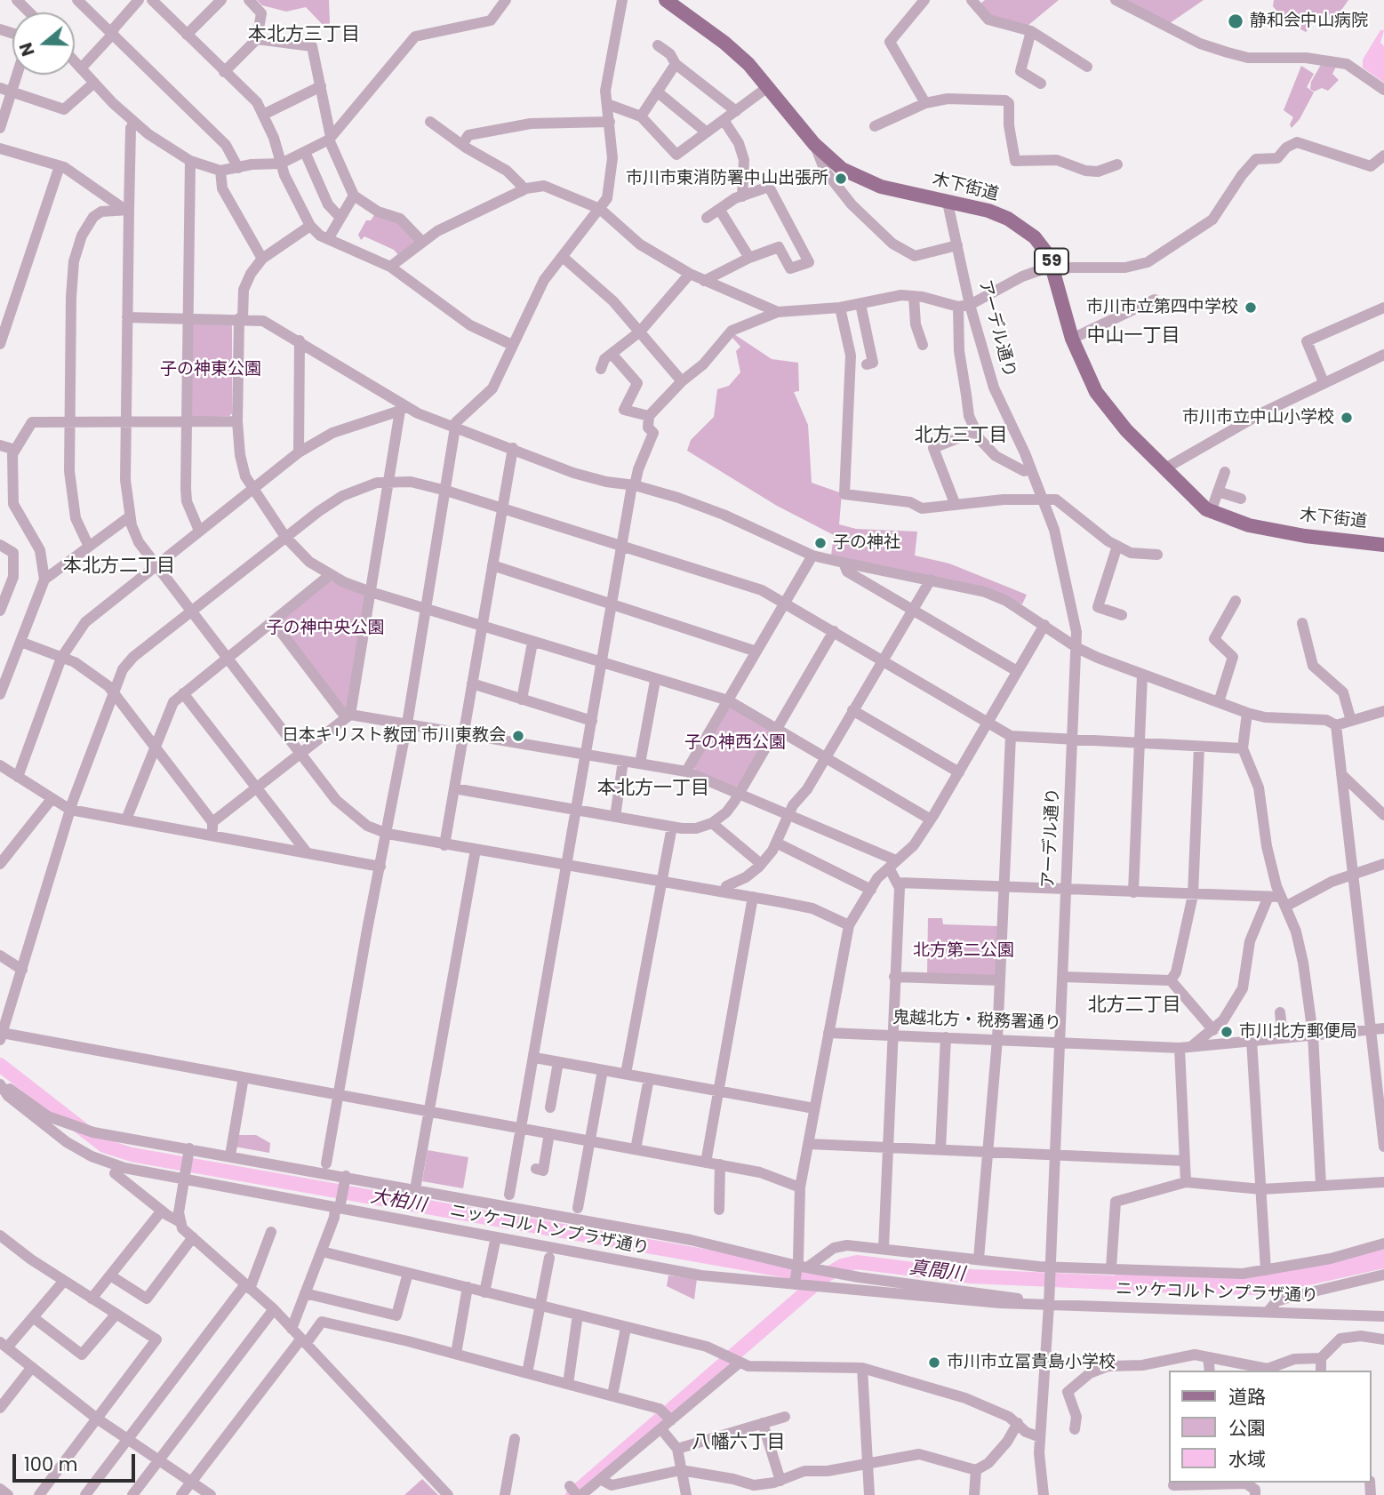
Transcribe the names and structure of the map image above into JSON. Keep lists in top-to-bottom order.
{
  "streets": {
    "main road": ["木下街道", "59"],
    "street": ["アーデル通り", "鬼越北方・税務署通り", "ニッケコルトンプラザ通り"]
  },
  "crossings": [
    ["木下街道", "アーデル通り"],
    ["アーデル通り", "鬼越北方・税務署通り"],
    ["アーデル通り", "ニッケコルトンプラザ通り"]
  ],
  "districts": [
    "本北方三丁目",
    "中山一丁目",
    "北方三丁目",
    "本北方二丁目",
    "本北方一丁目",
    "北方二丁目",
    "八幡六丁目"
  ],
  "water": ["大柏川", "真間川"],
  "parks": [
    "子の神東公園",
    "子の神中央公園",
    "子の神西公園",
    "北方第二公園"
  ],
  "places": [
    "静和会中山病院",
    "市川市東消防署中山出張所",
    "市川市立第四中学校",
    "市川市立中山小学校",
    "子の神社",
    "日本キリスト教団 市川東教会",
    "市川北方郵便局",
    "市川市立冨貴島小学校"
  ],
  "legend": ["道路", "公園", "水域"],
  "scale_bar": "100 m",
  "north": "left"
}
